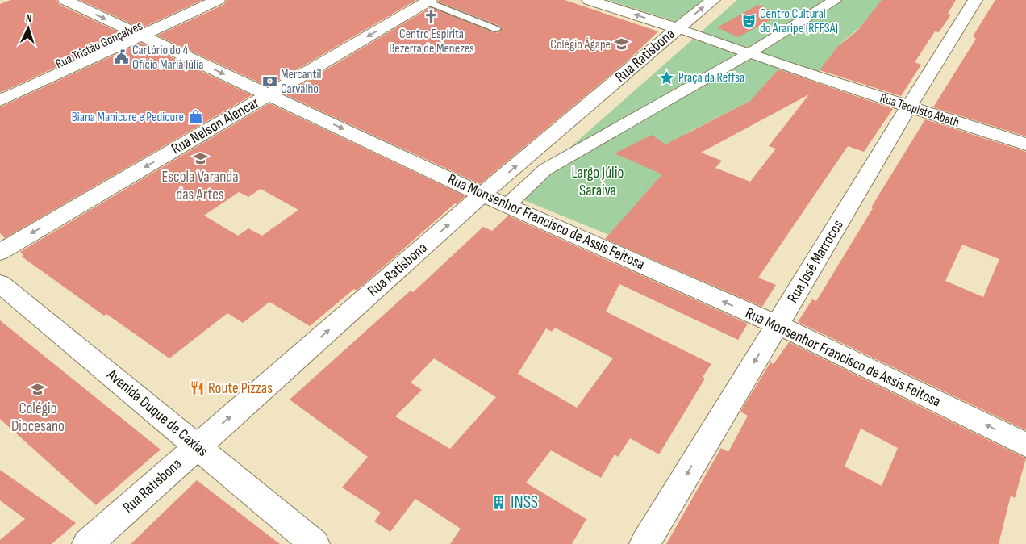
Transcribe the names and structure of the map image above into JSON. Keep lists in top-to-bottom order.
{
  "streets": {
    "street": [
      "Rua Tristão Gonçalves",
      "Rua Ratisbona",
      "Rua Teopisto Abath",
      "Rua Nelson Alencar",
      "Rua Monsenhor Francisco de Assis Feitosa",
      "Rua José Marrocos",
      "Avenida Duque de Caxias"
    ]
  },
  "crossings": [
    ["Rua Tristão Gonçalves", "Rua Monsenhor Francisco de Assis Feitosa"],
    ["Rua Ratisbona", "Rua Monsenhor Francisco de Assis Feitosa"],
    ["Rua Ratisbona", "Avenida Duque de Caxias"],
    ["Rua Teopisto Abath", "Rua José Marrocos"],
    ["Rua Nelson Alencar", "Rua Monsenhor Francisco de Assis Feitosa"],
    ["Rua Monsenhor Francisco de Assis Feitosa", "Rua José Marrocos"]
  ],
  "one_way": ["Rua Nelson Alencar", "Rua José Marrocos"],
  "parks": ["Largo Júlio Saraiva"],
  "places": {
    "church": ["Centro Espírita Bezerra de Menezes"],
    "theatre": ["Centro Cultural do Araripe (RFFSA)"],
    "school or university": ["Colégio Ágape", "Escola Varanda das Artes", "Colégio Diocesano"],
    "public building": ["Cartório do 4 Ofício Maria Júlia"],
    "place": ["Praça da Reffsa"],
    "bank": ["Mercantil Carvalho"],
    "shop": ["Biana Manicure e Pedicure"],
    "restaurant": ["Route Pizzas"],
    "building": ["INSS"]
  },
  "north": "top"
}
